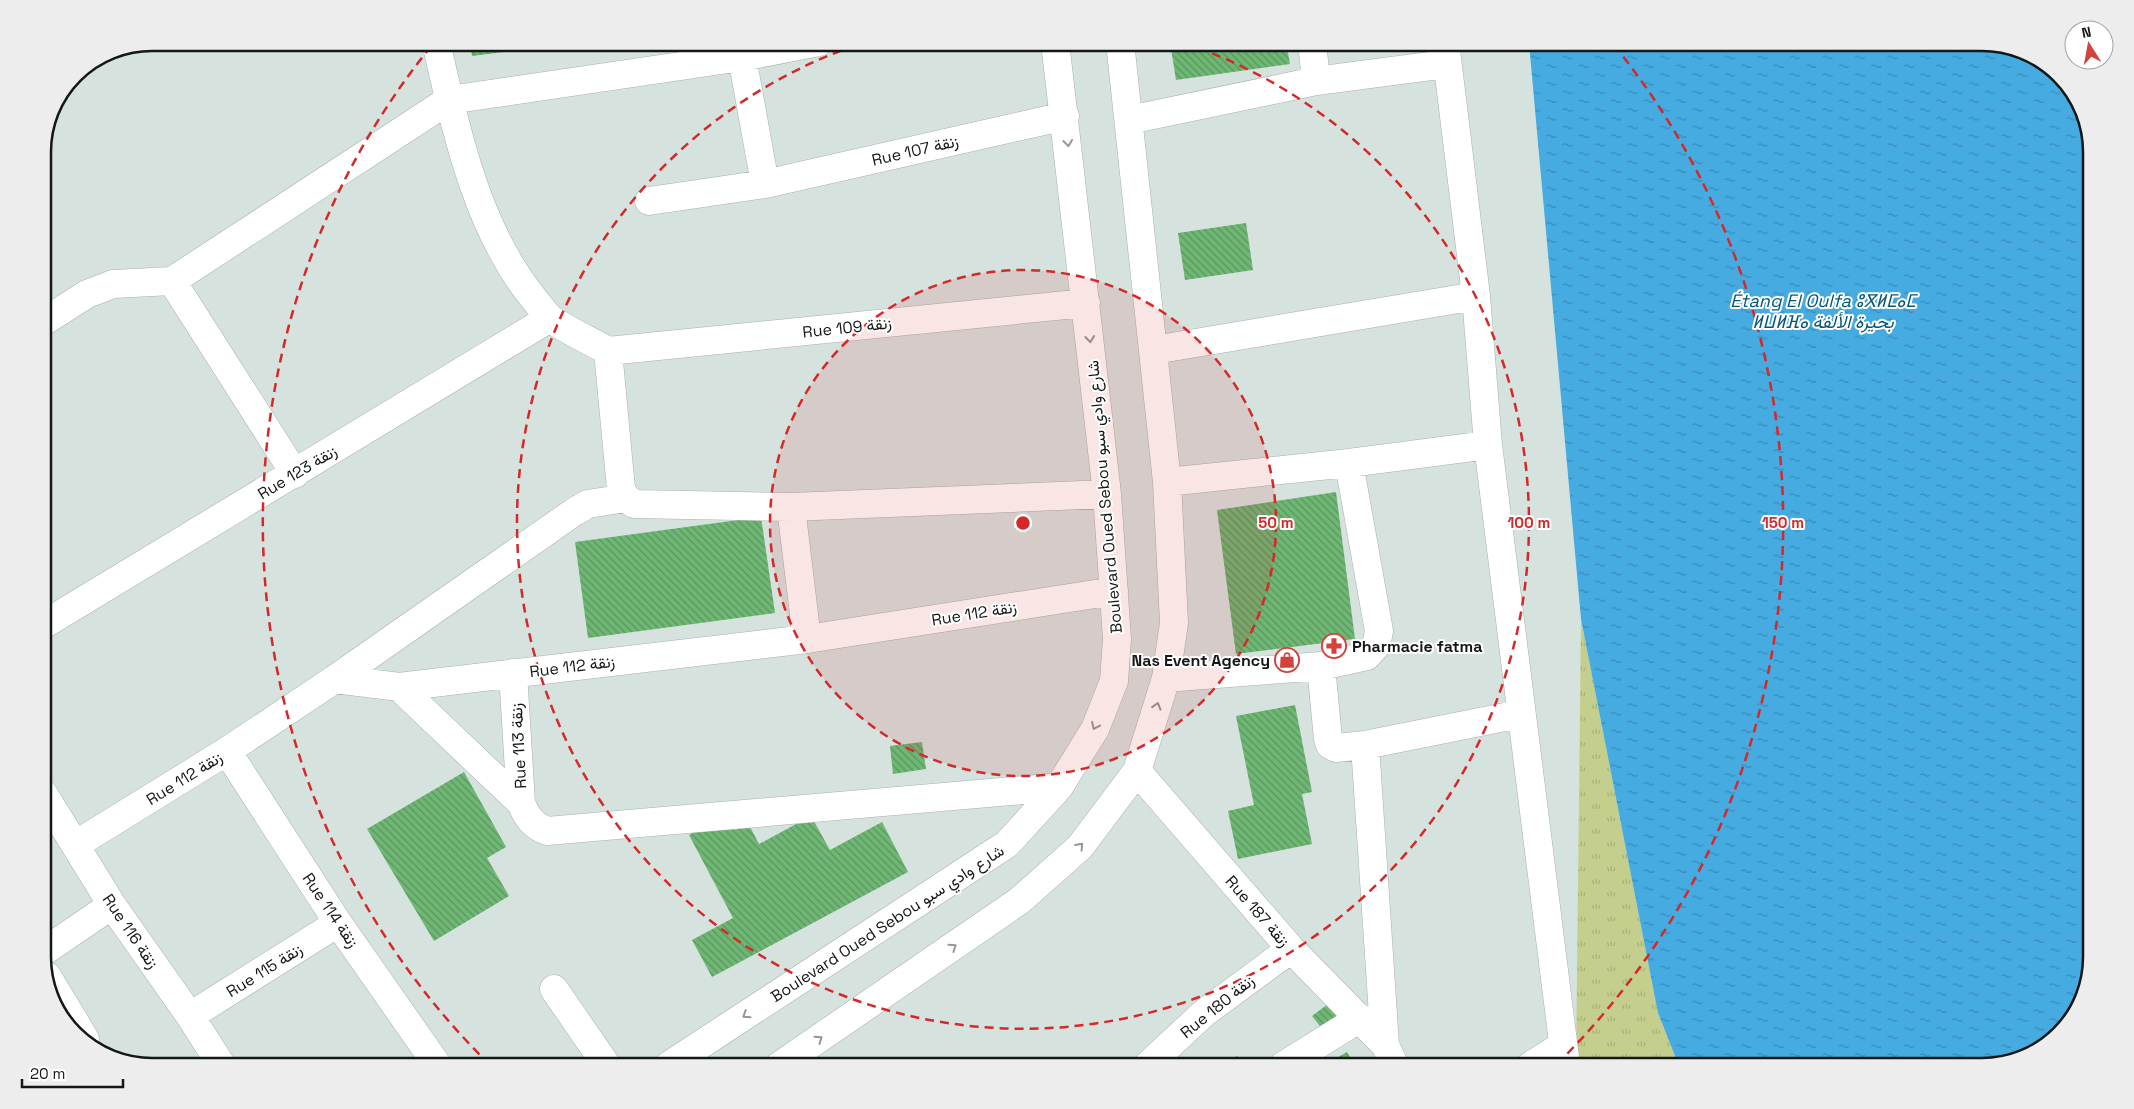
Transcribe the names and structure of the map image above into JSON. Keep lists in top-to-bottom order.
{
  "streets": {
    "street": [
      "Rue 107 زنقة",
      "Rue 109 زنقة",
      "Rue 123 زنقة",
      "Boulevard Oued Sebou شارع وادي سبو",
      "Rue 112 زنقة",
      "Rue 113 زنقة",
      "Rue 114 زنقة",
      "Rue 187 زنقة",
      "Rue 116 زنقة",
      "Rue 115 زنقة",
      "Rue 180 زنقة"
    ]
  },
  "crossings": [
    ["Rue 107 زنقة", "Boulevard Oued Sebou شارع وادي سبو"],
    ["Rue 109 زنقة", "Boulevard Oued Sebou شارع وادي سبو"],
    ["Boulevard Oued Sebou شارع وادي سبو", "Rue 112 زنقة"],
    ["Rue 112 زنقة", "Rue 113 زنقة"],
    ["Rue 112 زنقة", "Rue 114 زنقة"],
    ["Rue 112 زنقة", "Rue 116 زنقة"],
    ["Rue 114 زنقة", "Rue 115 زنقة"],
    ["Rue 187 زنقة", "Rue 180 زنقة"],
    ["Rue 116 زنقة", "Rue 115 زنقة"]
  ],
  "one_way": ["Boulevard Oued Sebou شارع وادي سبو"],
  "water": ["Étang El Oulfa ⵓⴳⵍⵎⴰⵎ ⵍⵡⵍⴼⴰ بحيرة الألفة"],
  "places": {
    "pharmacy": ["Pharmacie fatma"],
    "shop": ["Nas Event Agency"]
  },
  "scale_bar": "20 m",
  "north": "top",
  "rings": ["50 m", "100 m", "150 m"]
}
